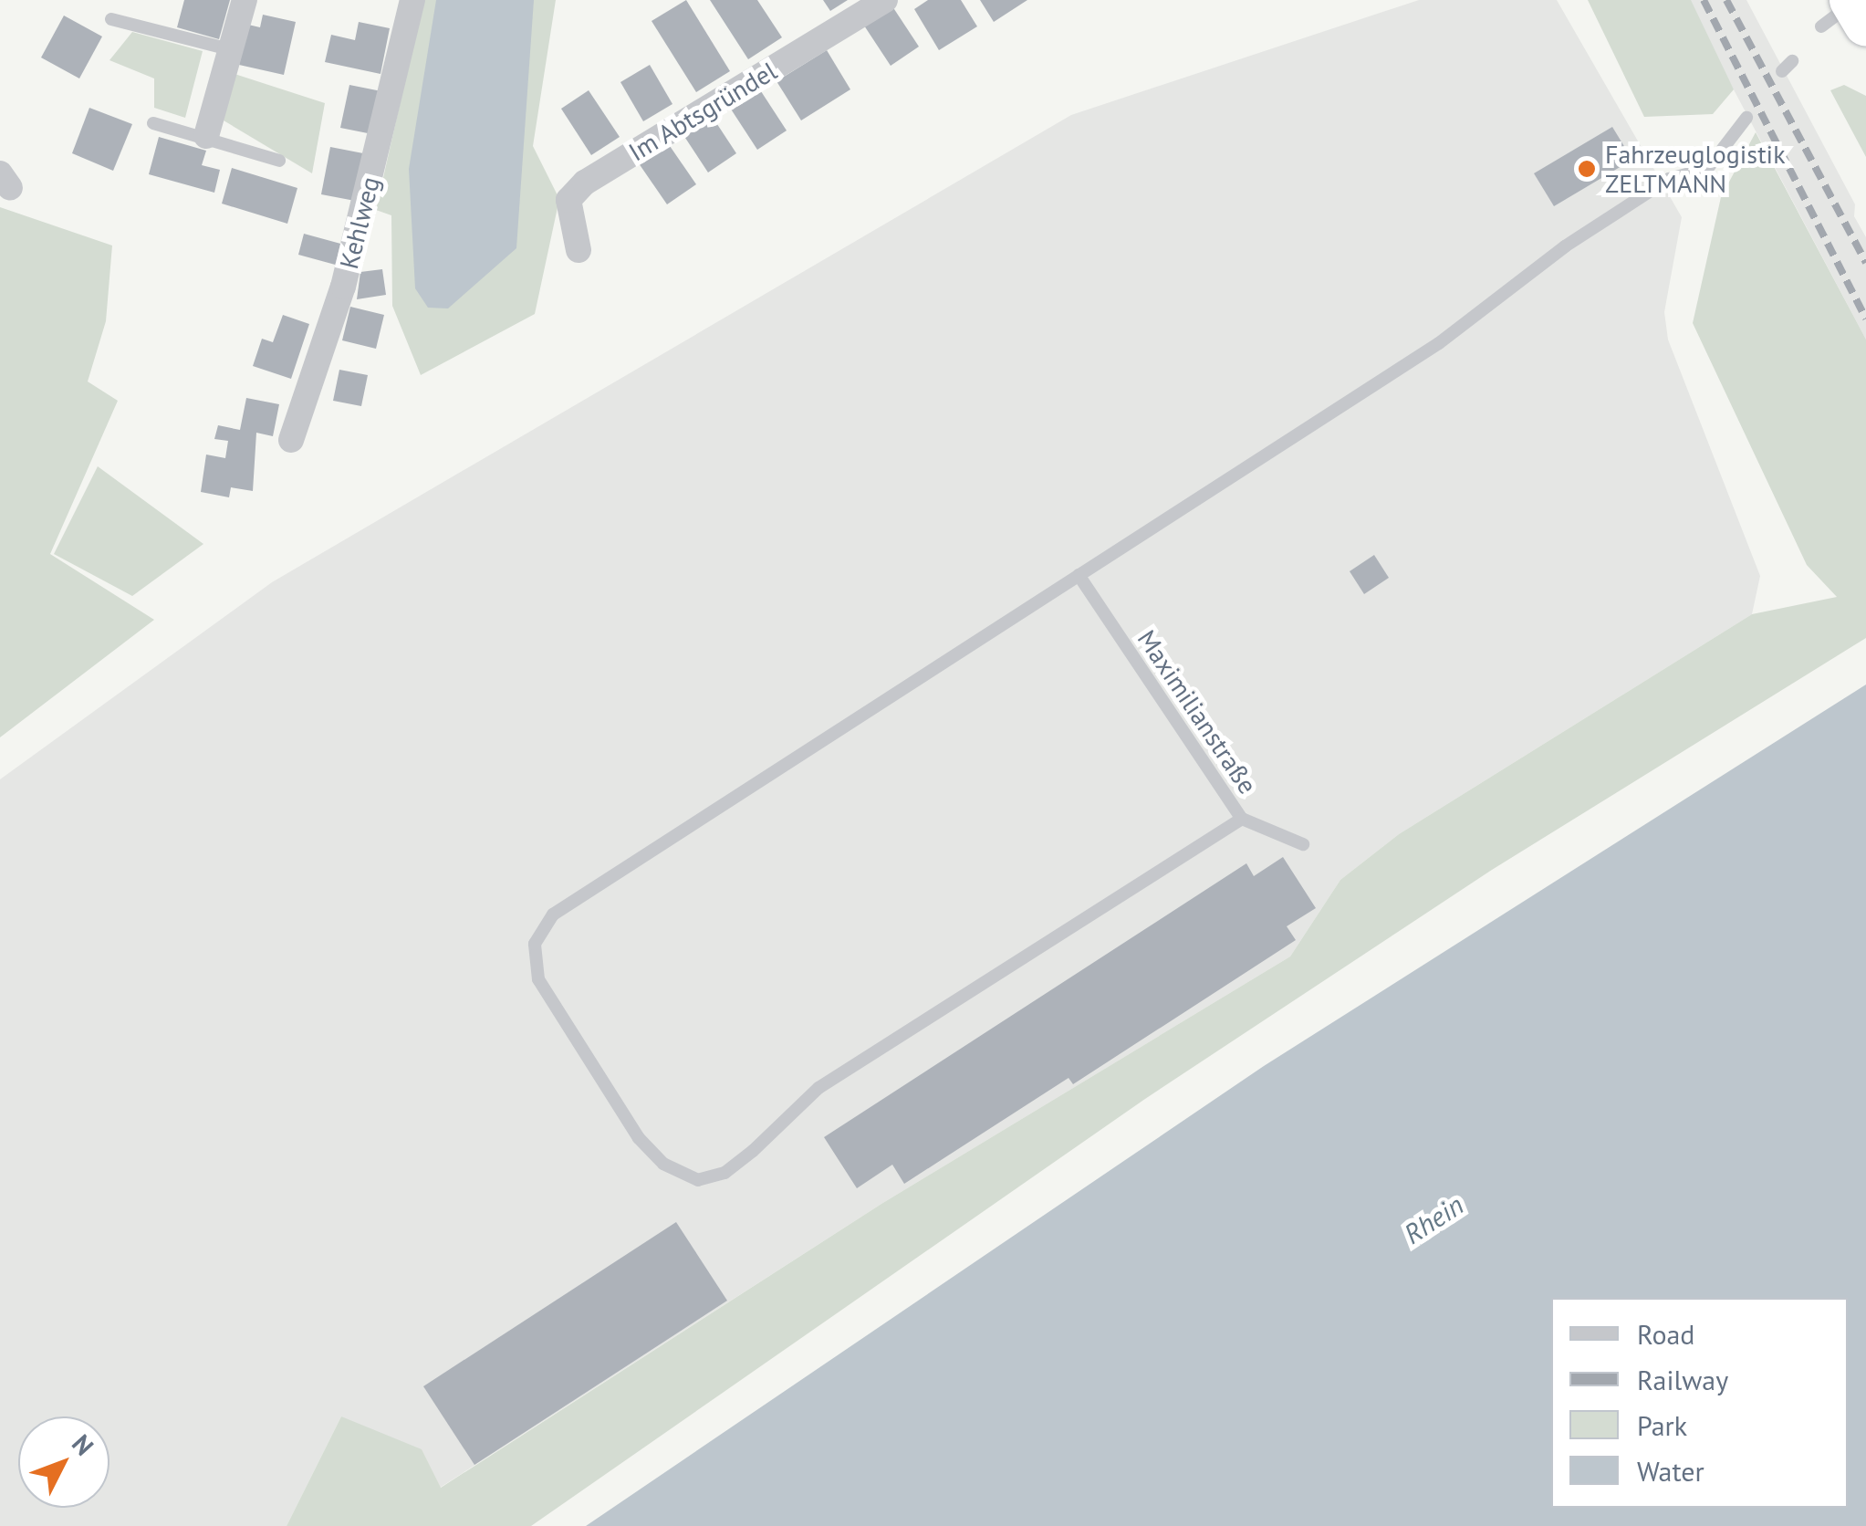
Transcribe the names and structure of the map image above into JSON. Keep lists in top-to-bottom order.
{
  "streets": {
    "street": ["Im Abtsgründel", "Kehlweg"],
    "lane": ["Maximilianstraße"]
  },
  "water": ["Rhein"],
  "places": ["Fahrzeuglogistik ZELTMANN"],
  "legend": [
    "Road",
    "Railway",
    "Park",
    "Water"
  ],
  "north": "top right"
}
